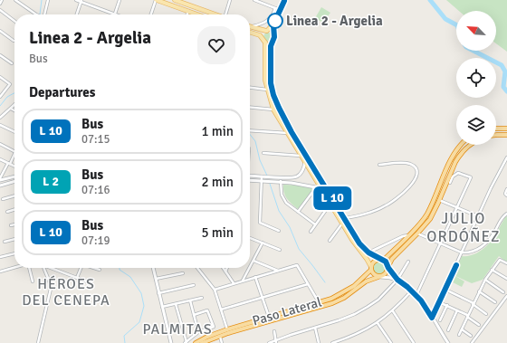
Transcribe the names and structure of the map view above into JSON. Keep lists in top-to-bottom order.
{
  "streets": {
    "highway": ["Paso Lateral"]
  },
  "districts": ["JULIO ORDÓÑEZ", "HÉROES DEL CENEPA", "PALMITAS"],
  "places": ["Linea 2 - Argelia"],
  "north": "top left",
  "page": {
    "on_map": "L 10",
    "heading": [
      ["Linea 2 - Argelia", "Bus"],
      "Departures"
    ],
    "list": [
      {
        "mark": "L 10",
        "name": "Bus",
        "note": "07:15",
        "value": "1 min"
      },
      {
        "mark": "L 2",
        "name": "Bus",
        "note": "07:16",
        "value": "2 min"
      },
      {
        "mark": "L 10",
        "name": "Bus",
        "note": "07:19",
        "value": "5 min"
      }
    ]
  }
}
